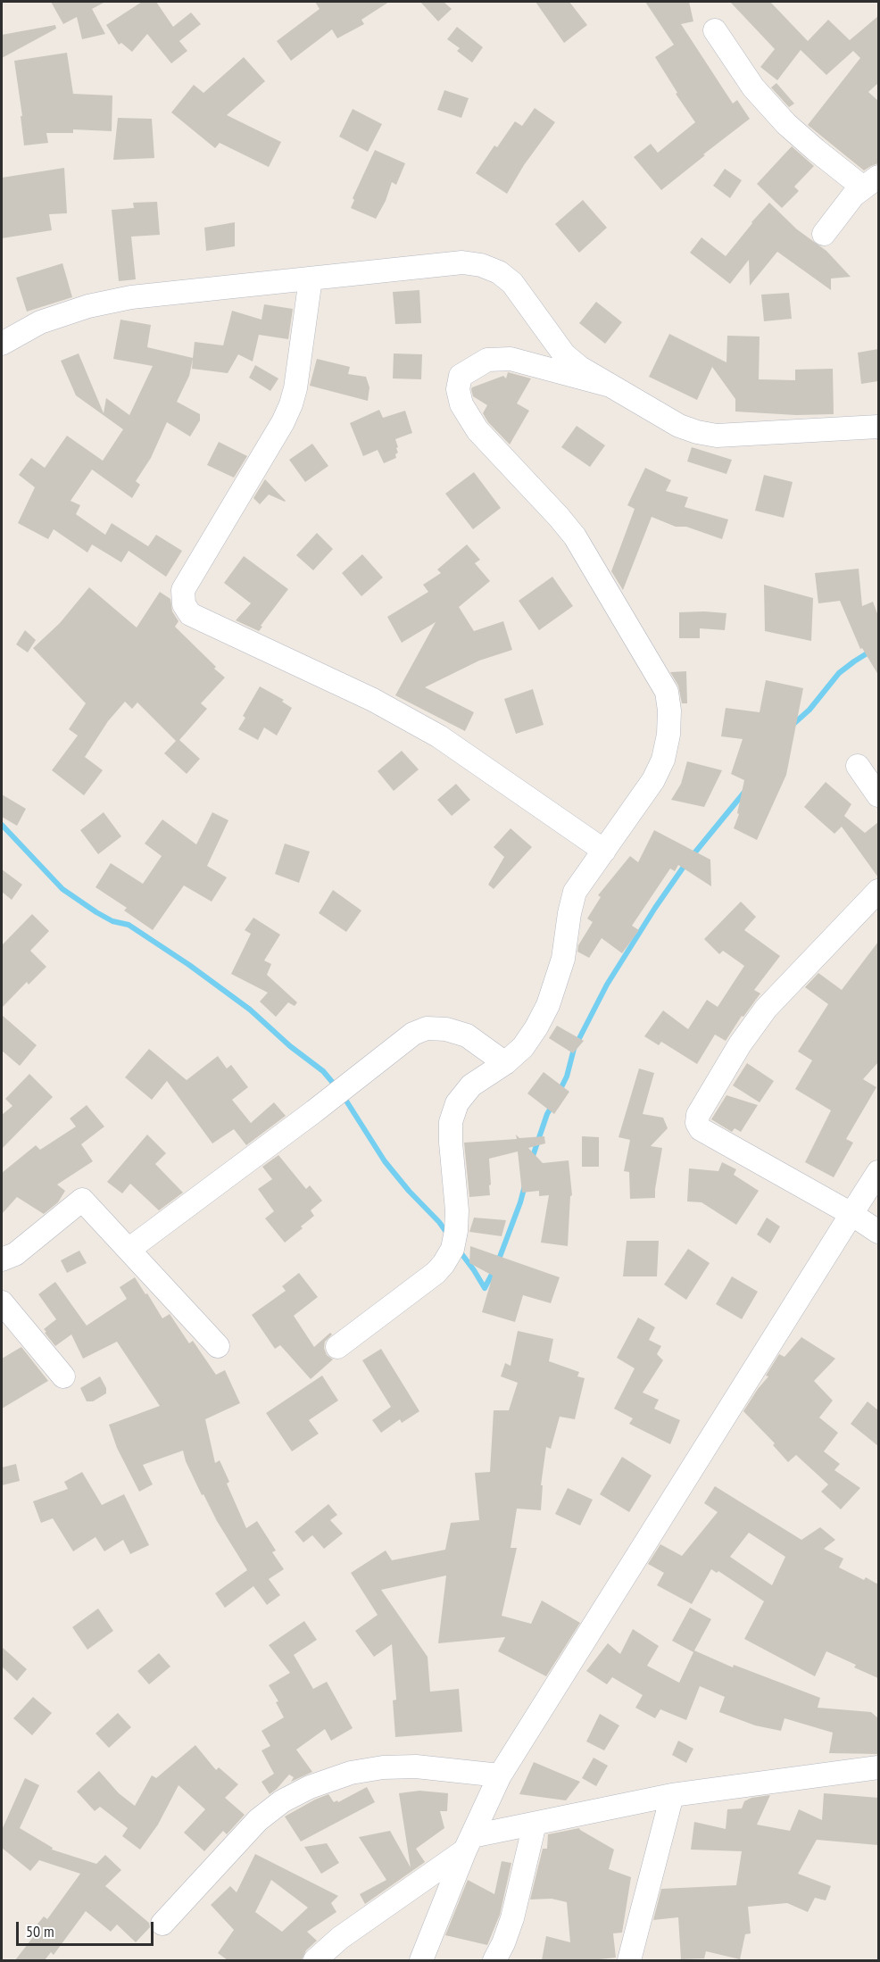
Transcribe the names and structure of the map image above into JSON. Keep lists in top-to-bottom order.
{
  "scale_bar": "50 m"
}
